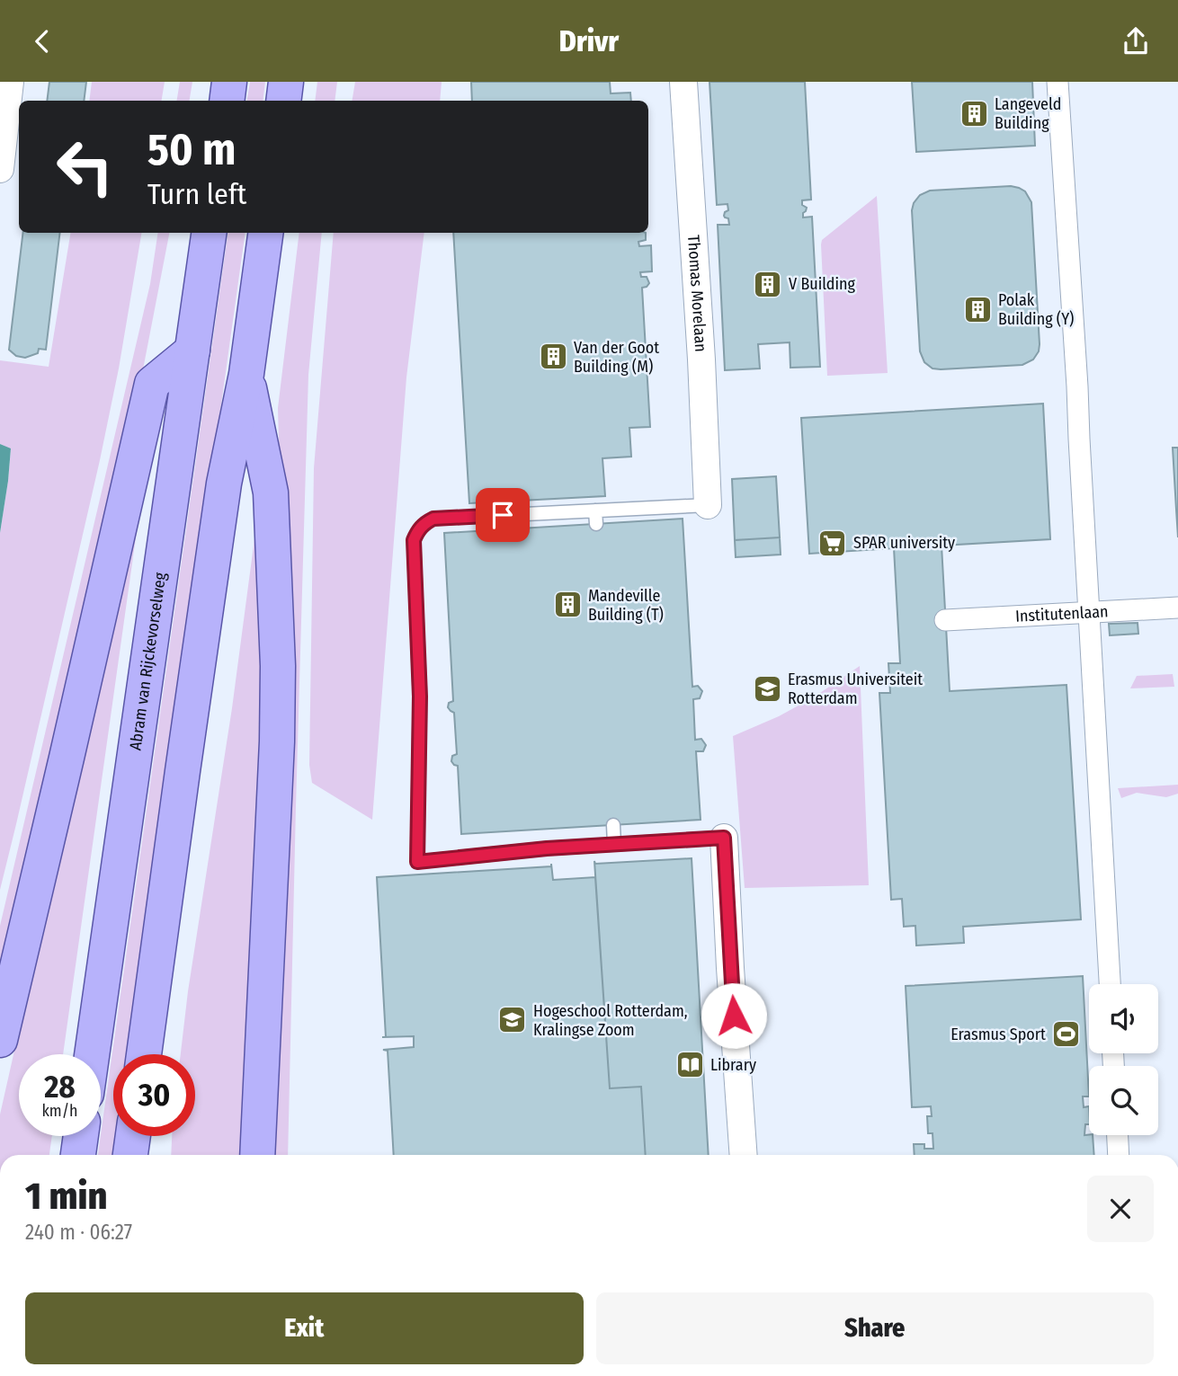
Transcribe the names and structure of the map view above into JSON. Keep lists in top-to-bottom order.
{
  "streets": {
    "main road": ["Abram van Rijckevorselweg"],
    "street": ["Thomas Morelaan", "Institutenlaan"]
  },
  "places": {
    "building": [
      "Langeveld Building",
      "V Building",
      "Polak Building (Y)",
      "Van der Goot Building (M)",
      "Mandeville Building (T)"
    ],
    "supermarket": ["SPAR university"],
    "school or university": ["Erasmus Universiteit Rotterdam", "Hogeschool Rotterdam, Kralingse Zoom"],
    "sports": ["Erasmus Sport"],
    "library": ["Library"]
  },
  "page": {
    "header": "Drivr",
    "turn": ["50 m", "Turn left"],
    "speed": "28 km/h",
    "limit": "30",
    "heading": ["1 min", "240 m · 06:27"],
    "buttons": ["Exit", "Share"]
  }
}
